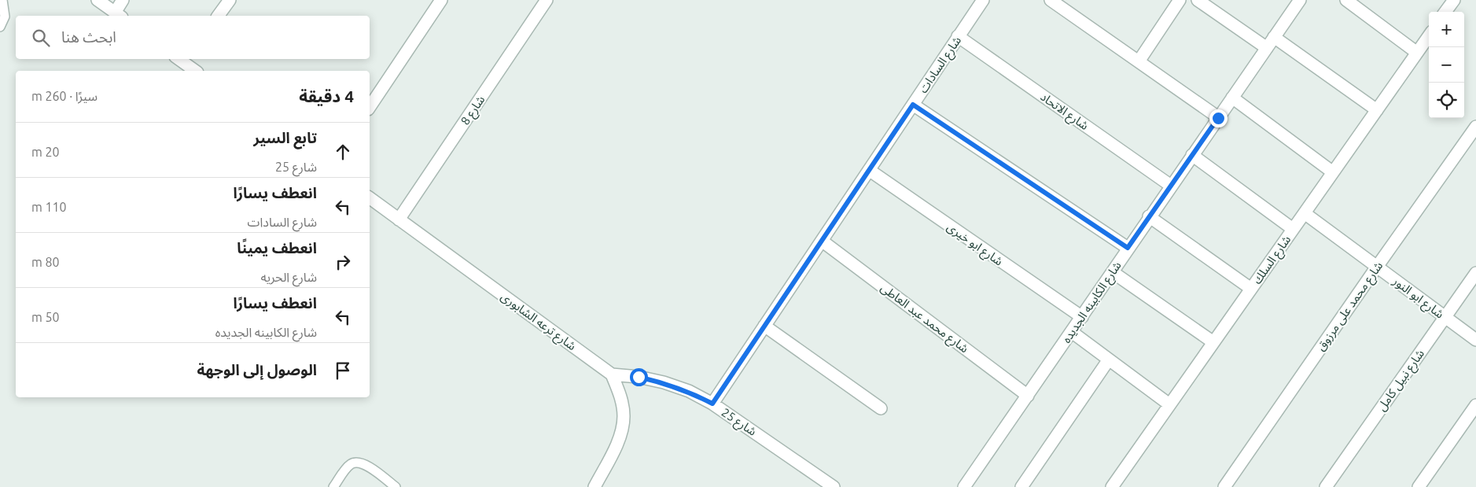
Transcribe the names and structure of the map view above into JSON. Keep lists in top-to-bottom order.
{
  "streets": {
    "street": [
      "شارع السادات",
      "شارع 8",
      "شارع الاتحاد",
      "شارع ابو خيرى",
      "شارع السلك",
      "شارع ابو النور",
      "شارع الكابينه الجديده",
      "شارع محمد على مرزوق",
      "شارع محمد عبد العاطى",
      "شارع ترعه الشابورى",
      "شارع نبيل كامل",
      "شارع 25"
    ]
  },
  "crossings": [
    ["شارع السادات", "شارع الاتحاد"],
    ["شارع السادات", "شارع ابو خيرى"],
    ["شارع السادات", "شارع محمد عبد العاطى"],
    ["شارع السادات", "شارع 25"],
    ["شارع 8", "شارع ترعه الشابورى"],
    ["شارع الاتحاد", "شارع الكابينه الجديده"],
    ["شارع ابو خيرى", "شارع الكابينه الجديده"],
    ["شارع السلك", "شارع ابو النور"],
    ["شارع ابو النور", "شارع محمد على مرزوق"],
    ["شارع ابو النور", "شارع نبيل كامل"],
    ["شارع الكابينه الجديده", "شارع محمد عبد العاطى"],
    ["شارع ترعه الشابورى", "شارع 25"]
  ],
  "page": {
    "map_buttons": ["+", "−"],
    "search": "ابحث هنا",
    "heading": ["4 دقيقة", "سيرًا · 260 m"],
    "list": [
      ["تابع السير", "شارع 25", "20 m"],
      ["انعطف يسارًا", "شارع السادات", "110 m"],
      ["انعطف يمينًا", "شارع الحريه", "80 m"],
      ["انعطف يسارًا", "شارع الكابينه الجديده", "50 m"],
      "الوصول إلى الوجهة"
    ]
  }
}
